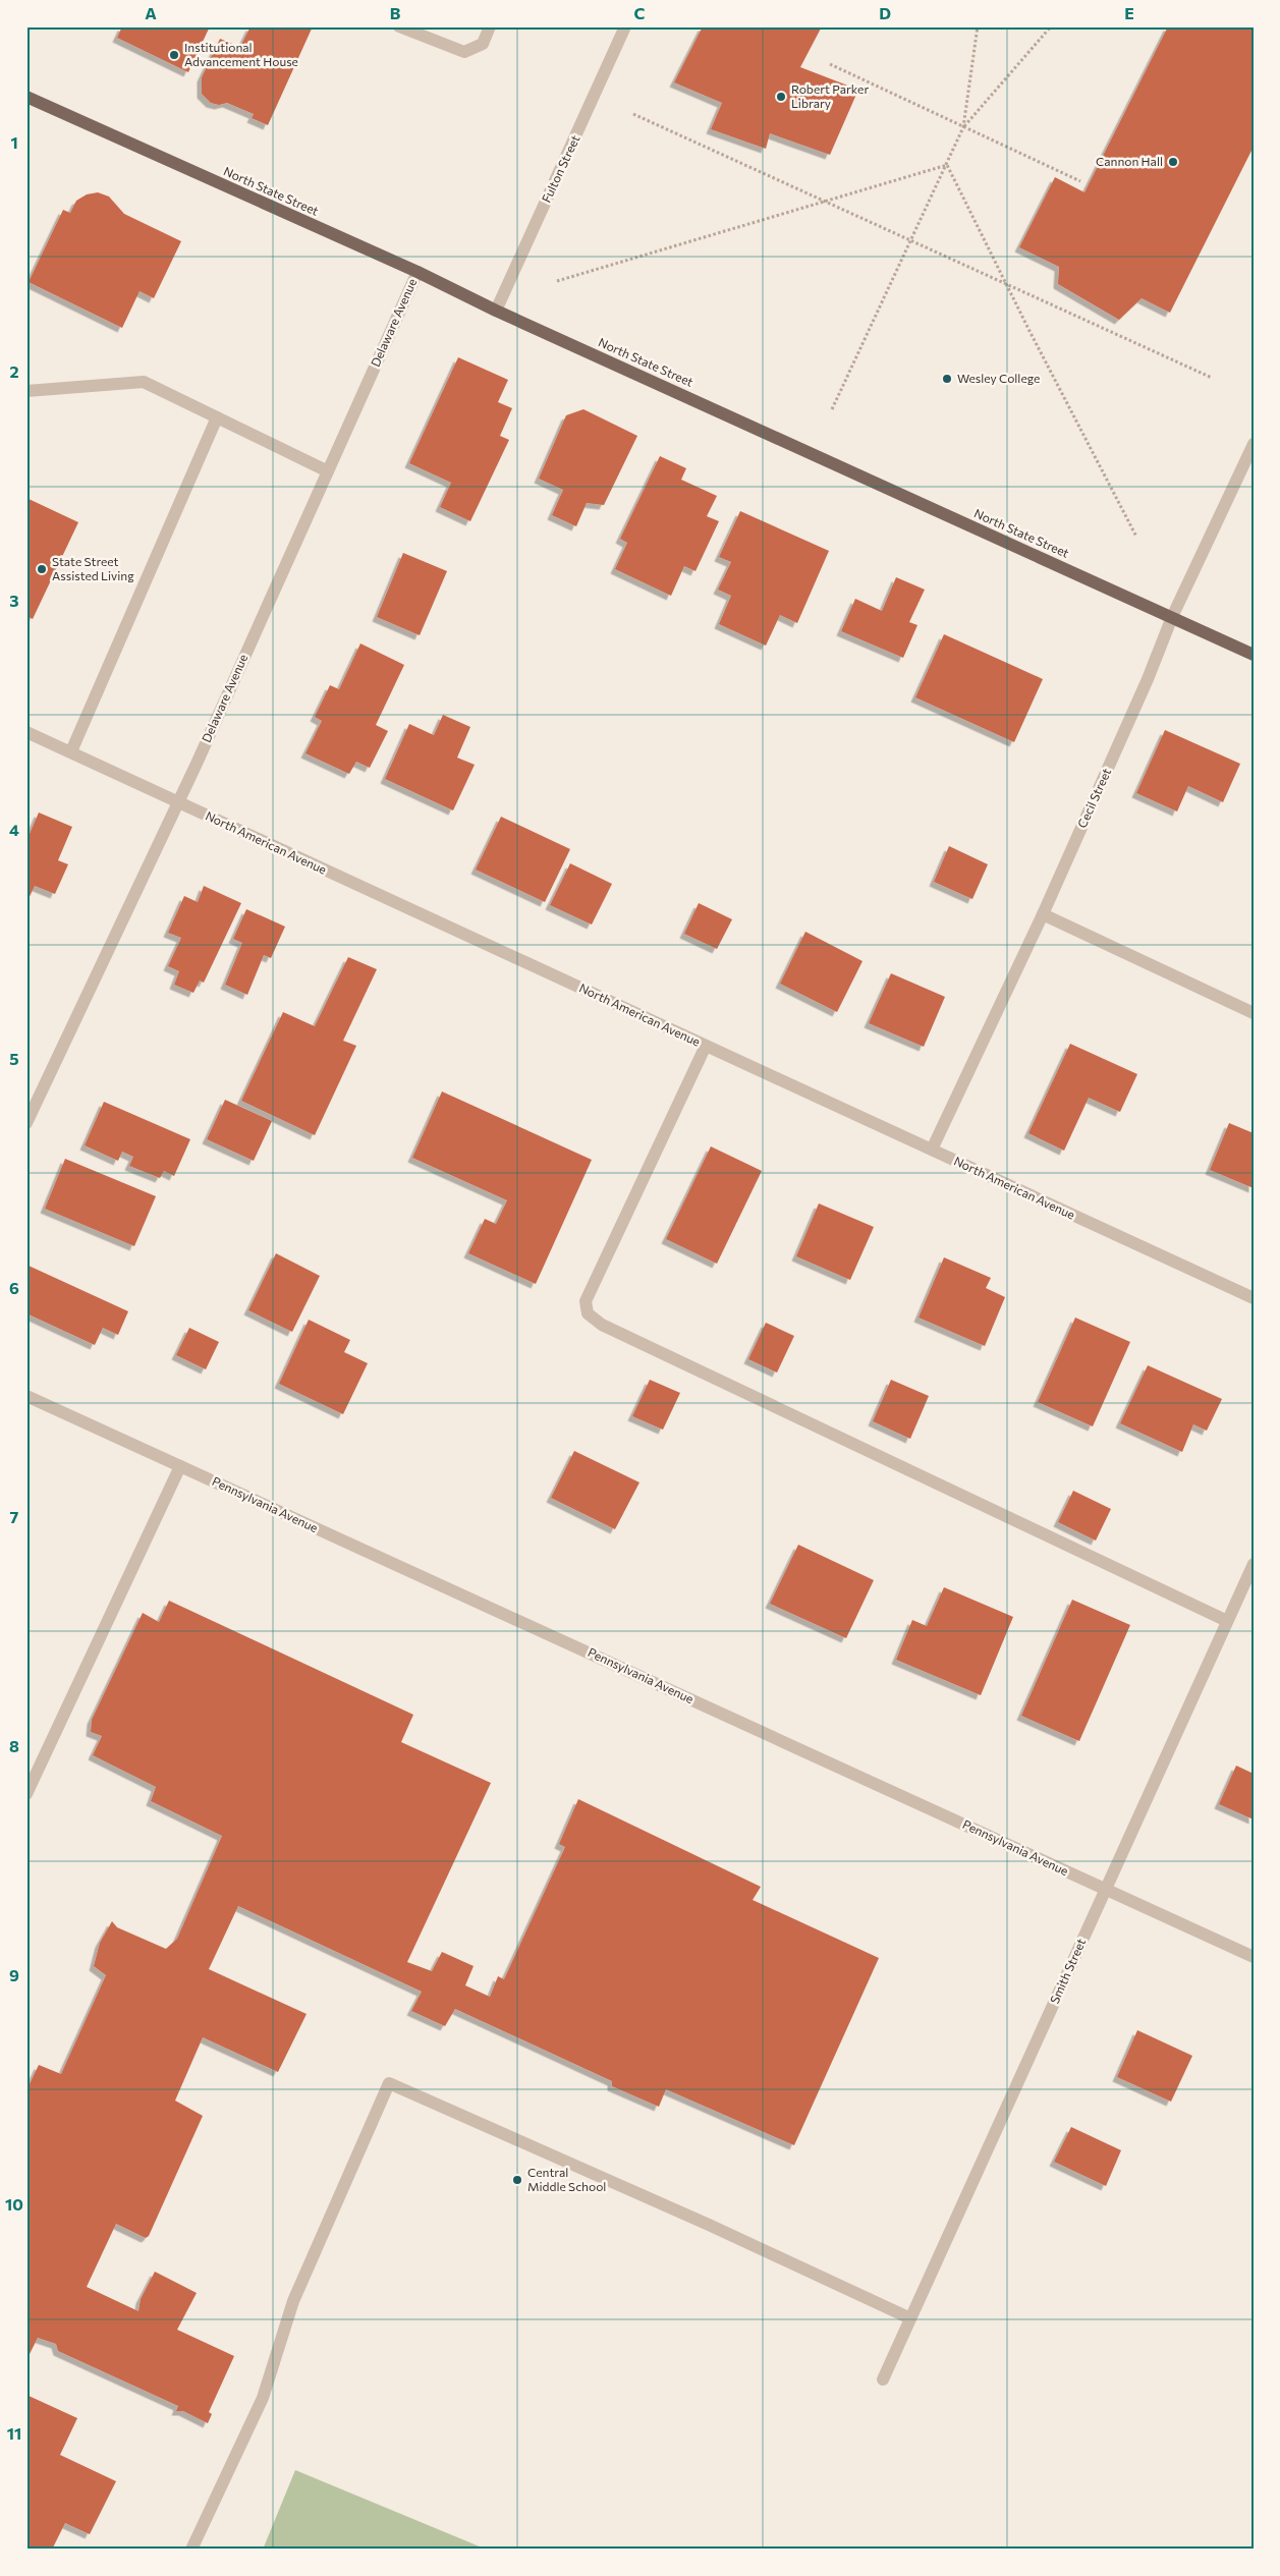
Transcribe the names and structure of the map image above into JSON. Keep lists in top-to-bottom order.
{
  "streets": {
    "main road": ["North State Street"],
    "street": [
      "Fulton Street",
      "Delaware Avenue",
      "Cecil Street",
      "North American Avenue",
      "Pennsylvania Avenue",
      "Smith Street"
    ]
  },
  "crossings": [
    ["Fulton Street", "North State Street"],
    ["North State Street", "Delaware Avenue"],
    ["North State Street", "Cecil Street"],
    ["Delaware Avenue", "North American Avenue"],
    ["Cecil Street", "North American Avenue"],
    ["Pennsylvania Avenue", "Smith Street"]
  ],
  "places": [
    "Institutional Advancement House",
    "Robert Parker Library",
    "Cannon Hall",
    "Wesley College",
    "State Street Assisted Living",
    "Central Middle School"
  ],
  "grid": {
    "columns": [
      "A",
      "B",
      "C",
      "D",
      "E"
    ],
    "rows": [
      "1",
      "2",
      "3",
      "4",
      "5",
      "6",
      "7",
      "8",
      "9",
      "10",
      "11"
    ]
  }
}
